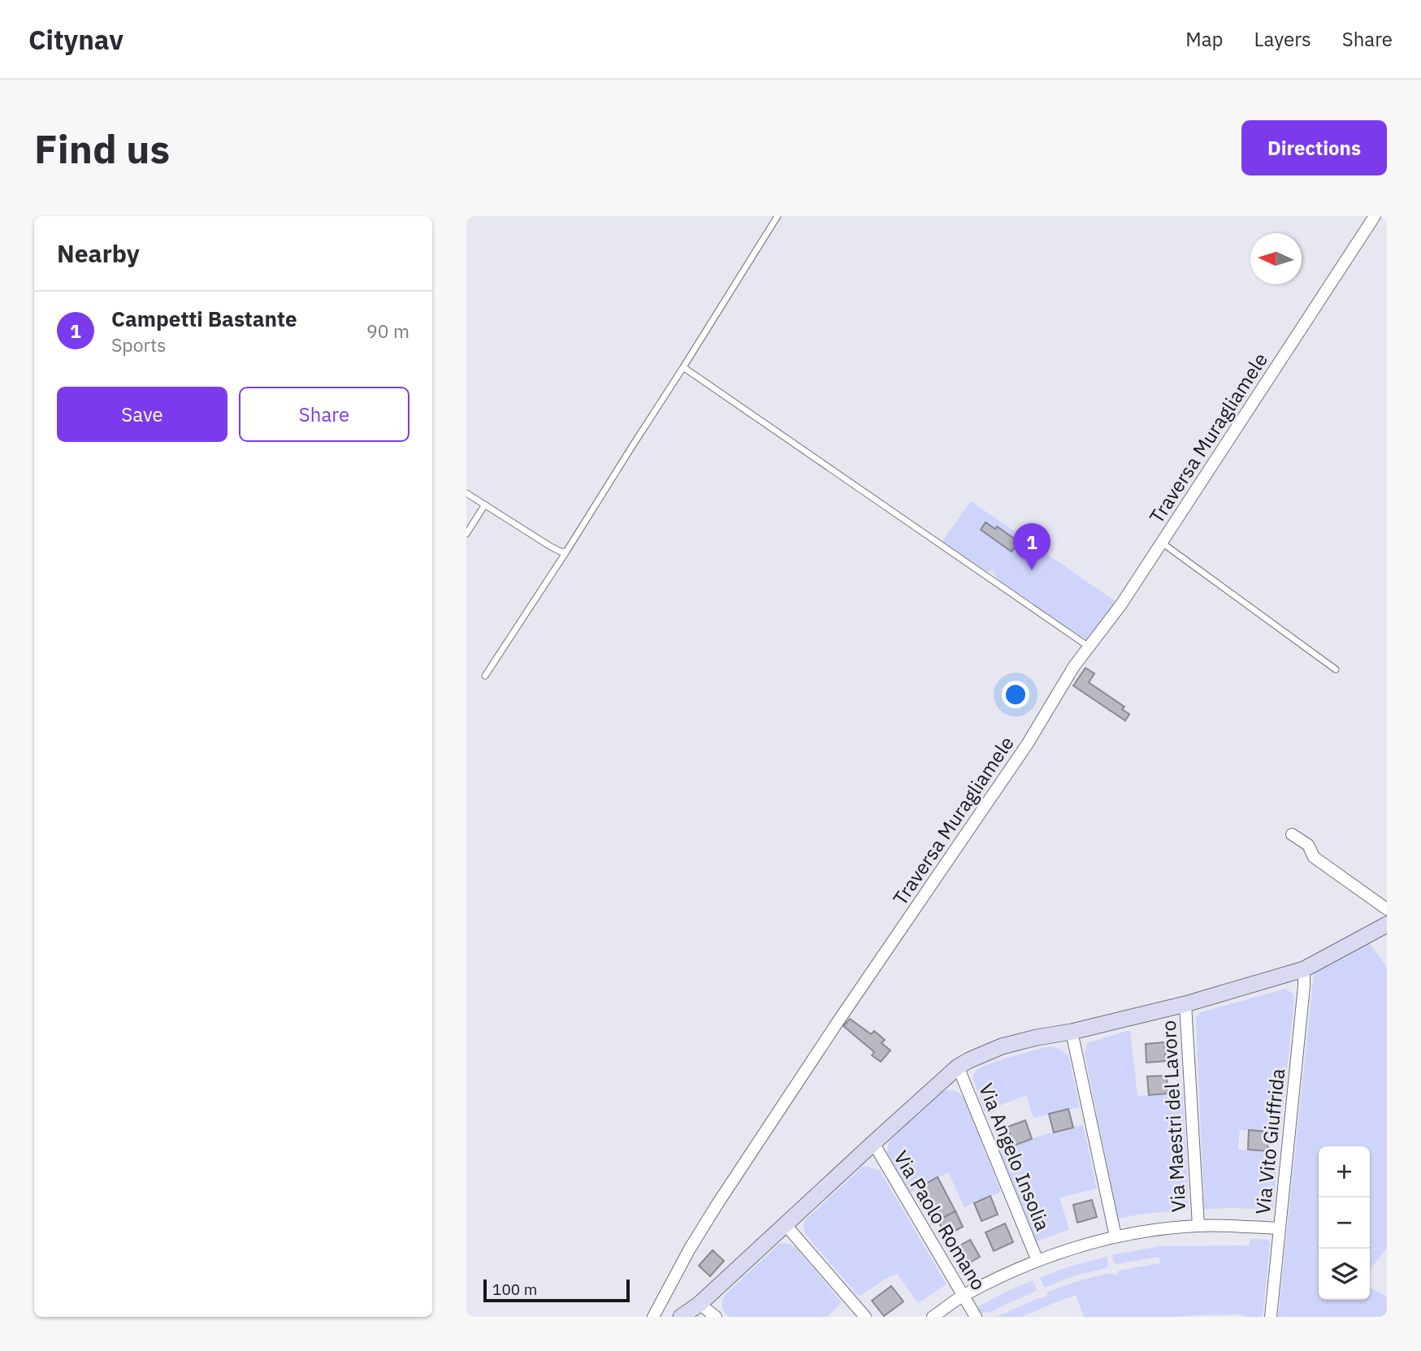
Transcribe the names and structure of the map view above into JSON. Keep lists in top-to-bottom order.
{
  "streets": {
    "street": [
      "Traversa Muragliamele",
      "Via Maestri del Lavoro",
      "Via Vito Giuffrida",
      "Via Angelo Insolia",
      "Via Paolo Romano"
    ]
  },
  "scale_bar": "100 m",
  "north": "left",
  "page": {
    "header": "Citynav",
    "nav": ["Map", "Layers", "Share"],
    "buttons": [
      "Directions",
      ["Save", "Share"]
    ],
    "title": "Find us",
    "heading": "Nearby",
    "list": [
      {
        "mark": "1",
        "name": "Campetti Bastante",
        "note": "Sports",
        "value": "90 m"
      }
    ],
    "pins": "1",
    "map_buttons": ["+", "−"],
    "scale": "100 m"
  }
}
